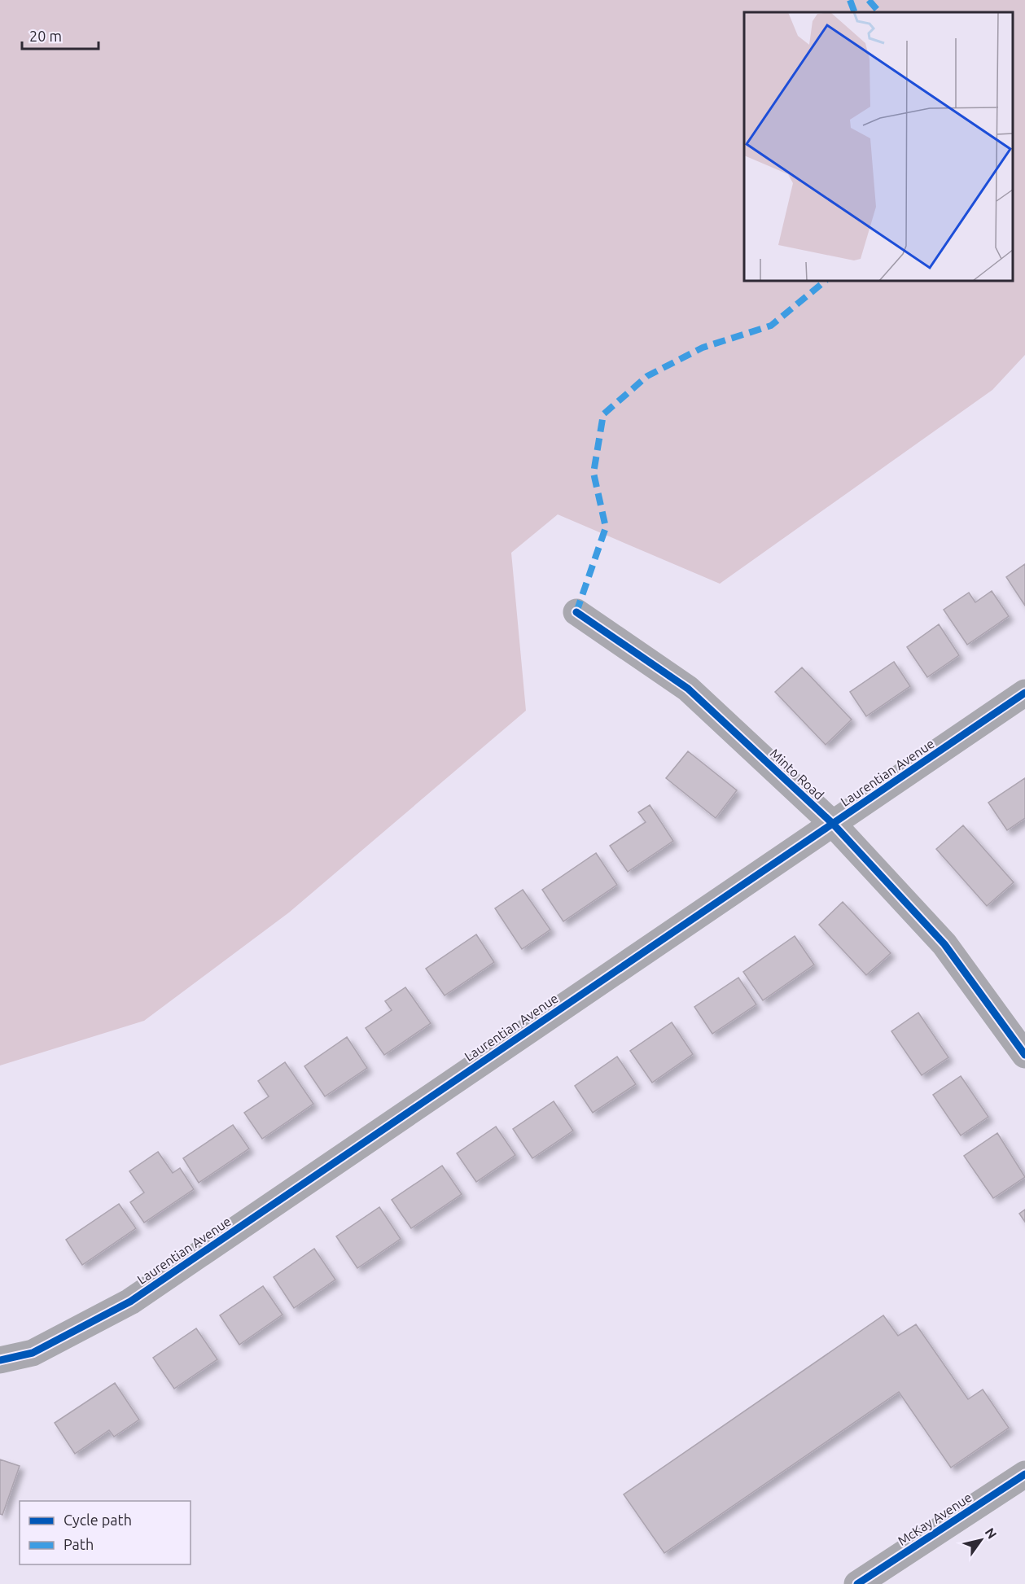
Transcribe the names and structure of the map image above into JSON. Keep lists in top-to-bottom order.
{
  "streets": {
    "street": ["Laurentian Avenue", "Minto Road", "McKay Avenue"]
  },
  "crossings": [
    ["Laurentian Avenue", "Minto Road"]
  ],
  "legend": ["Cycle path", "Path"],
  "scale_bar": "20 m",
  "north": "top right"
}
